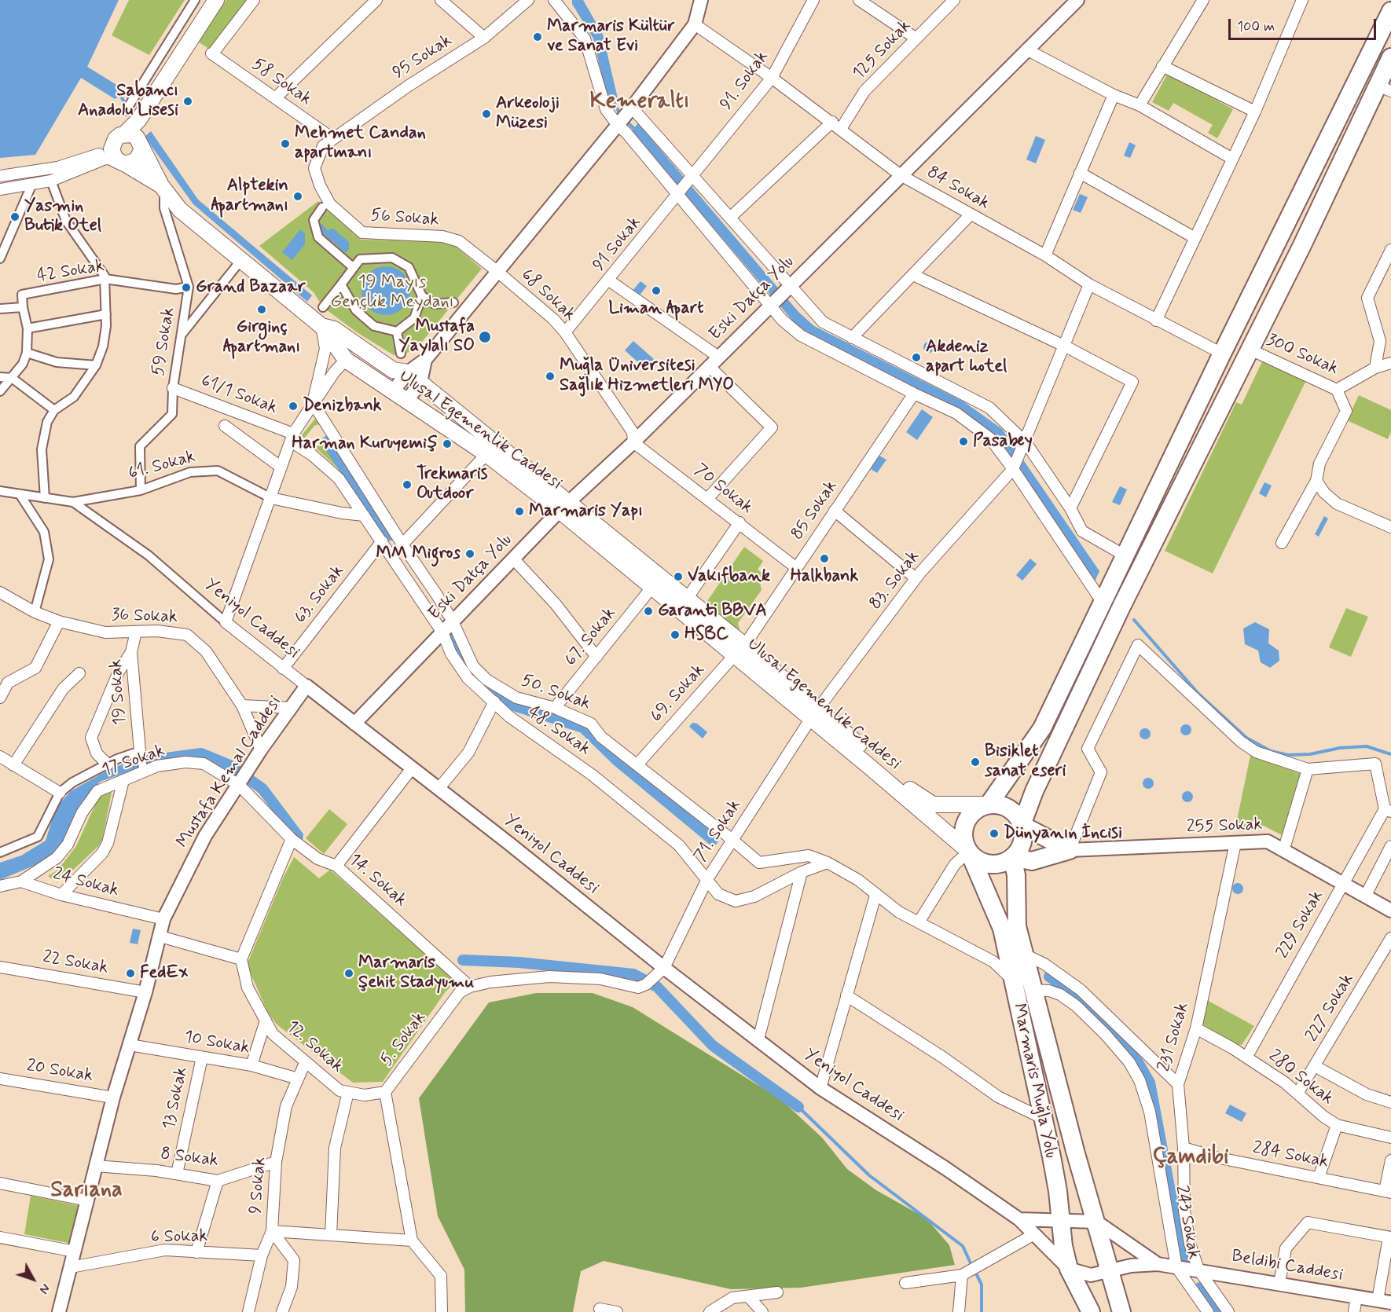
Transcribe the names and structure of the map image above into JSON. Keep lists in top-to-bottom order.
{
  "streets": {
    "highway": ["Marmaris Muğla Yolu"],
    "main road": ["Ulusal Egemenlik Caddesi"],
    "street": [
      "125 Sokak",
      "95 Sokak",
      "91. Sokak",
      "58 Sokak",
      "84 Sokak",
      "56 Sokak",
      "91 Sokak",
      "42 Sokak",
      "68 Sokak",
      "Eski Datça Yolu",
      "59 Sokak",
      "300 Sokak",
      "61/1 Sokak",
      "61. Sokak",
      "70 Sokak",
      "85 Sokak",
      "83. Sokak",
      "63. Sokak",
      "36 Sokak",
      "Yeniyol Caddesi",
      "67. Sokak",
      "19 Sokak",
      "50. Sokak",
      "69. Sokak",
      "48. Sokak",
      "17 Sokak",
      "Mustafa Kemal Caddesi",
      "255 Sokak",
      "71. Sokak",
      "14. Sokak",
      "24 Sokak",
      "229 Sokak",
      "22 Sokak",
      "227 Sokak",
      "231 Sokak",
      "5. Sokak",
      "10 Sokak",
      "12. Sokak",
      "20 Sokak",
      "280 Sokak",
      "13 Sokak",
      "284 Sokak",
      "8 Sokak",
      "9 Sokak",
      "243 Sokak",
      "6 Sokak",
      "Beldibi Caddesi"
    ]
  },
  "crossings": [
    ["125 Sokak", "84 Sokak"],
    ["95 Sokak", "58 Sokak"],
    ["95 Sokak", "56 Sokak"],
    ["91. Sokak", "84 Sokak"],
    ["91. Sokak", "91 Sokak"],
    ["58 Sokak", "56 Sokak"],
    ["84 Sokak", "Eski Datça Yolu"],
    ["84 Sokak", "83. Sokak"],
    ["56 Sokak", "68 Sokak"],
    ["91 Sokak", "68 Sokak"],
    ["42 Sokak", "59 Sokak"],
    ["68 Sokak", "Eski Datça Yolu"],
    ["68 Sokak", "70 Sokak"],
    ["Eski Datça Yolu", "Ulusal Egemenlik Caddesi"],
    ["Eski Datça Yolu", "70 Sokak"],
    ["Eski Datça Yolu", "Yeniyol Caddesi"],
    ["Eski Datça Yolu", "50. Sokak"],
    ["Eski Datça Yolu", "48. Sokak"],
    ["59 Sokak", "61/1 Sokak"],
    ["59 Sokak", "Ulusal Egemenlik Caddesi"],
    ["59 Sokak", "61. Sokak"],
    ["61/1 Sokak", "48. Sokak"],
    ["Ulusal Egemenlik Caddesi", "85 Sokak"],
    ["Ulusal Egemenlik Caddesi", "83. Sokak"],
    ["Ulusal Egemenlik Caddesi", "67. Sokak"],
    ["Ulusal Egemenlik Caddesi", "69. Sokak"],
    ["Ulusal Egemenlik Caddesi", "71. Sokak"],
    ["Ulusal Egemenlik Caddesi", "Marmaris Muğla Yolu"],
    ["61. Sokak", "Yeniyol Caddesi"],
    ["61. Sokak", "48. Sokak"],
    ["70 Sokak", "85 Sokak"],
    ["85 Sokak", "69. Sokak"],
    ["83. Sokak", "71. Sokak"],
    ["63. Sokak", "Yeniyol Caddesi"],
    ["63. Sokak", "48. Sokak"],
    ["36 Sokak", "19 Sokak"],
    ["36 Sokak", "Mustafa Kemal Caddesi"],
    ["Yeniyol Caddesi", "Mustafa Kemal Caddesi"],
    ["Yeniyol Caddesi", "71. Sokak"],
    ["Yeniyol Caddesi", "5. Sokak"],
    ["Yeniyol Caddesi", "Marmaris Muğla Yolu"],
    ["67. Sokak", "50. Sokak"],
    ["50. Sokak", "69. Sokak"],
    ["50. Sokak", "48. Sokak"],
    ["50. Sokak", "71. Sokak"],
    ["50. Sokak", "Marmaris Muğla Yolu"],
    ["48. Sokak", "71. Sokak"],
    ["17 Sokak", "Mustafa Kemal Caddesi"],
    ["17 Sokak", "14. Sokak"],
    ["17 Sokak", "24 Sokak"],
    ["Mustafa Kemal Caddesi", "14. Sokak"],
    ["Mustafa Kemal Caddesi", "24 Sokak"],
    ["Mustafa Kemal Caddesi", "22 Sokak"],
    ["Mustafa Kemal Caddesi", "10 Sokak"],
    ["Mustafa Kemal Caddesi", "20 Sokak"],
    ["Mustafa Kemal Caddesi", "8 Sokak"],
    ["Mustafa Kemal Caddesi", "6 Sokak"],
    ["255 Sokak", "229 Sokak"],
    ["255 Sokak", "231 Sokak"],
    ["71. Sokak", "5. Sokak"],
    ["14. Sokak", "5. Sokak"],
    ["229 Sokak", "280 Sokak"],
    ["227 Sokak", "280 Sokak"],
    ["231 Sokak", "280 Sokak"],
    ["231 Sokak", "284 Sokak"],
    ["231 Sokak", "Beldibi Caddesi"],
    ["5. Sokak", "12. Sokak"],
    ["10 Sokak", "13 Sokak"],
    ["10 Sokak", "9 Sokak"],
    ["12. Sokak", "9 Sokak"],
    ["13 Sokak", "8 Sokak"],
    ["8 Sokak", "9 Sokak"],
    ["9 Sokak", "6 Sokak"],
    ["243 Sokak", "Beldibi Caddesi"]
  ],
  "districts": ["Kemeraltı", "Çamdibi", "Sarıana"],
  "parks": ["19 Mayıs Gençlik Meydanı"],
  "places": [
    "Marmaris Kültür ve Sanat Evi",
    "Sabancı Anadolu Lisesi",
    "Arkeoloji Müzesi",
    "Mehmet Candan apartmanı",
    "Alptekin Apartmanı",
    "Yasmin Butik Otel",
    "Grand Bazaar",
    "Liman Apart",
    "Girginç Apartmanı",
    "Mustafa Yaylalı SO",
    "Akdeniz apart hotel",
    "Muğla Üniversitesi Sağlık Hizmetleri MYO",
    "Denizbank",
    "Pasabey",
    "Harman Kuruyemiş",
    "Trekmaris Outdoor",
    "Marmaris Yapı",
    "MM Migros",
    "Halkbank",
    "Vakıfbank",
    "Garanti BBVA",
    "HSBC",
    "Bisiklet sanat eseri",
    "Dünyanın İncisi",
    "FedEx",
    "Marmaris Şehit Stadyumu"
  ],
  "scale_bar": "100 m",
  "north": "bottom right"
}
